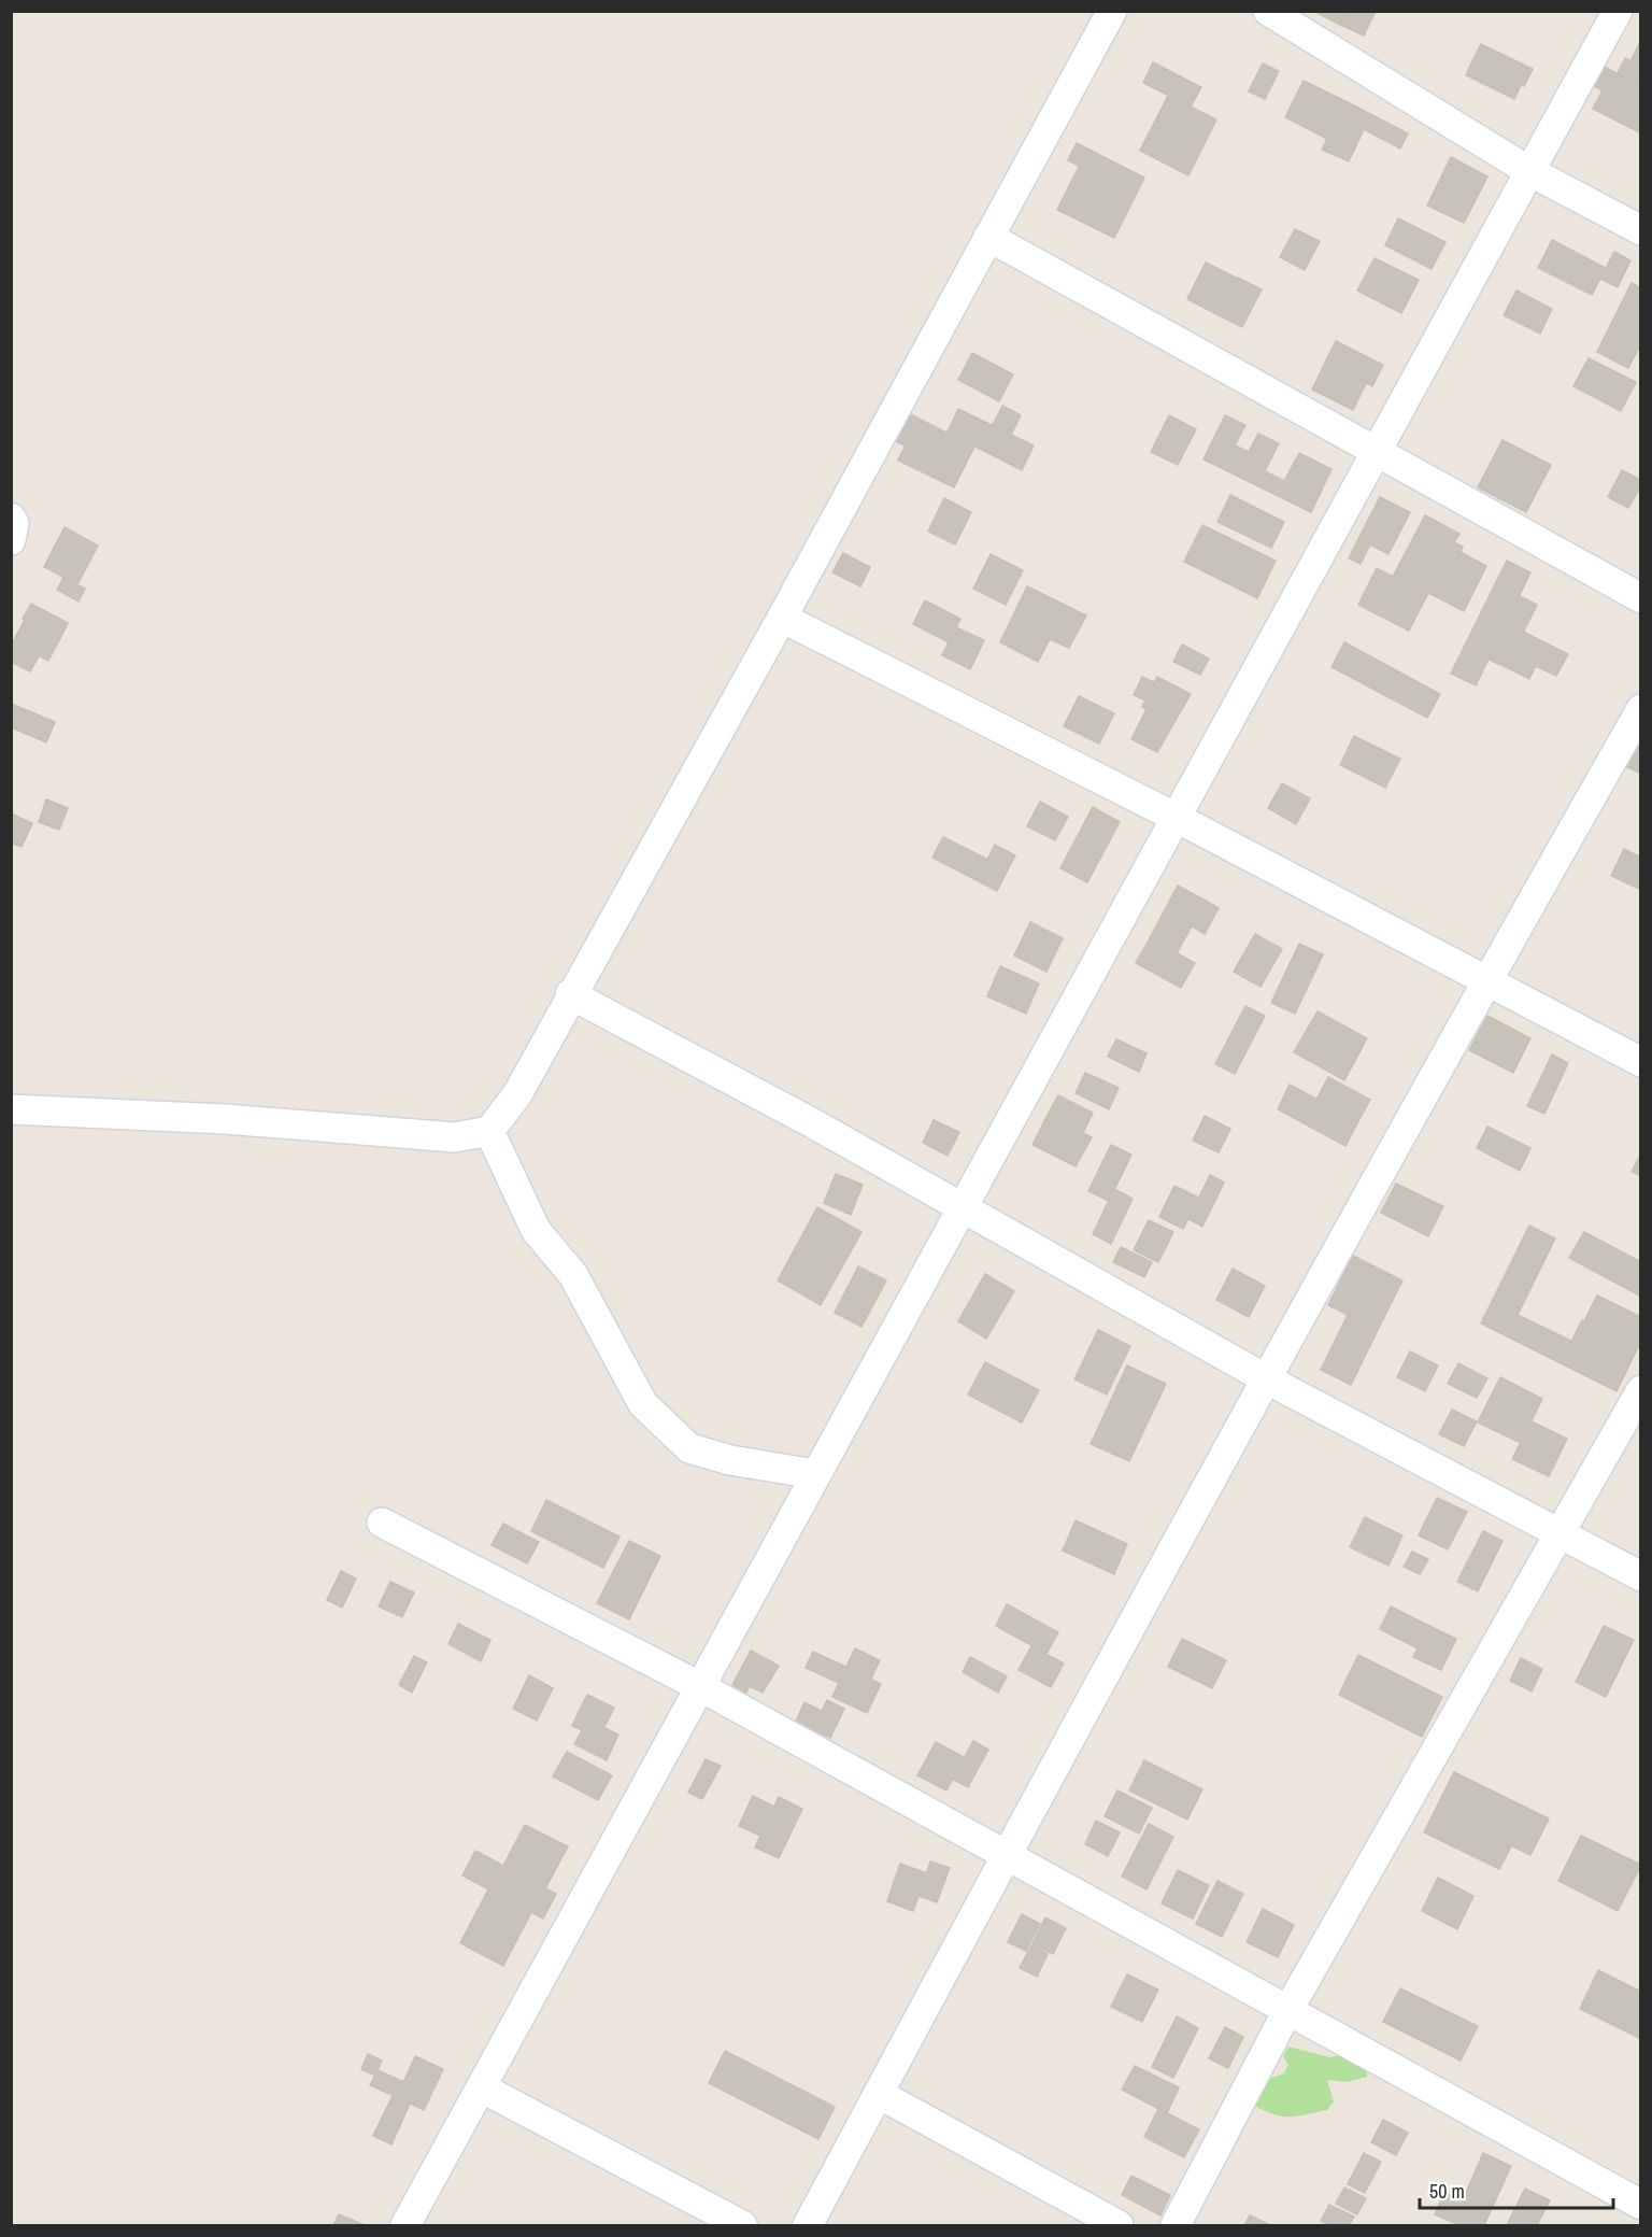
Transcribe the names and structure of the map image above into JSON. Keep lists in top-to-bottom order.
{
  "scale_bar": "50 m"
}
